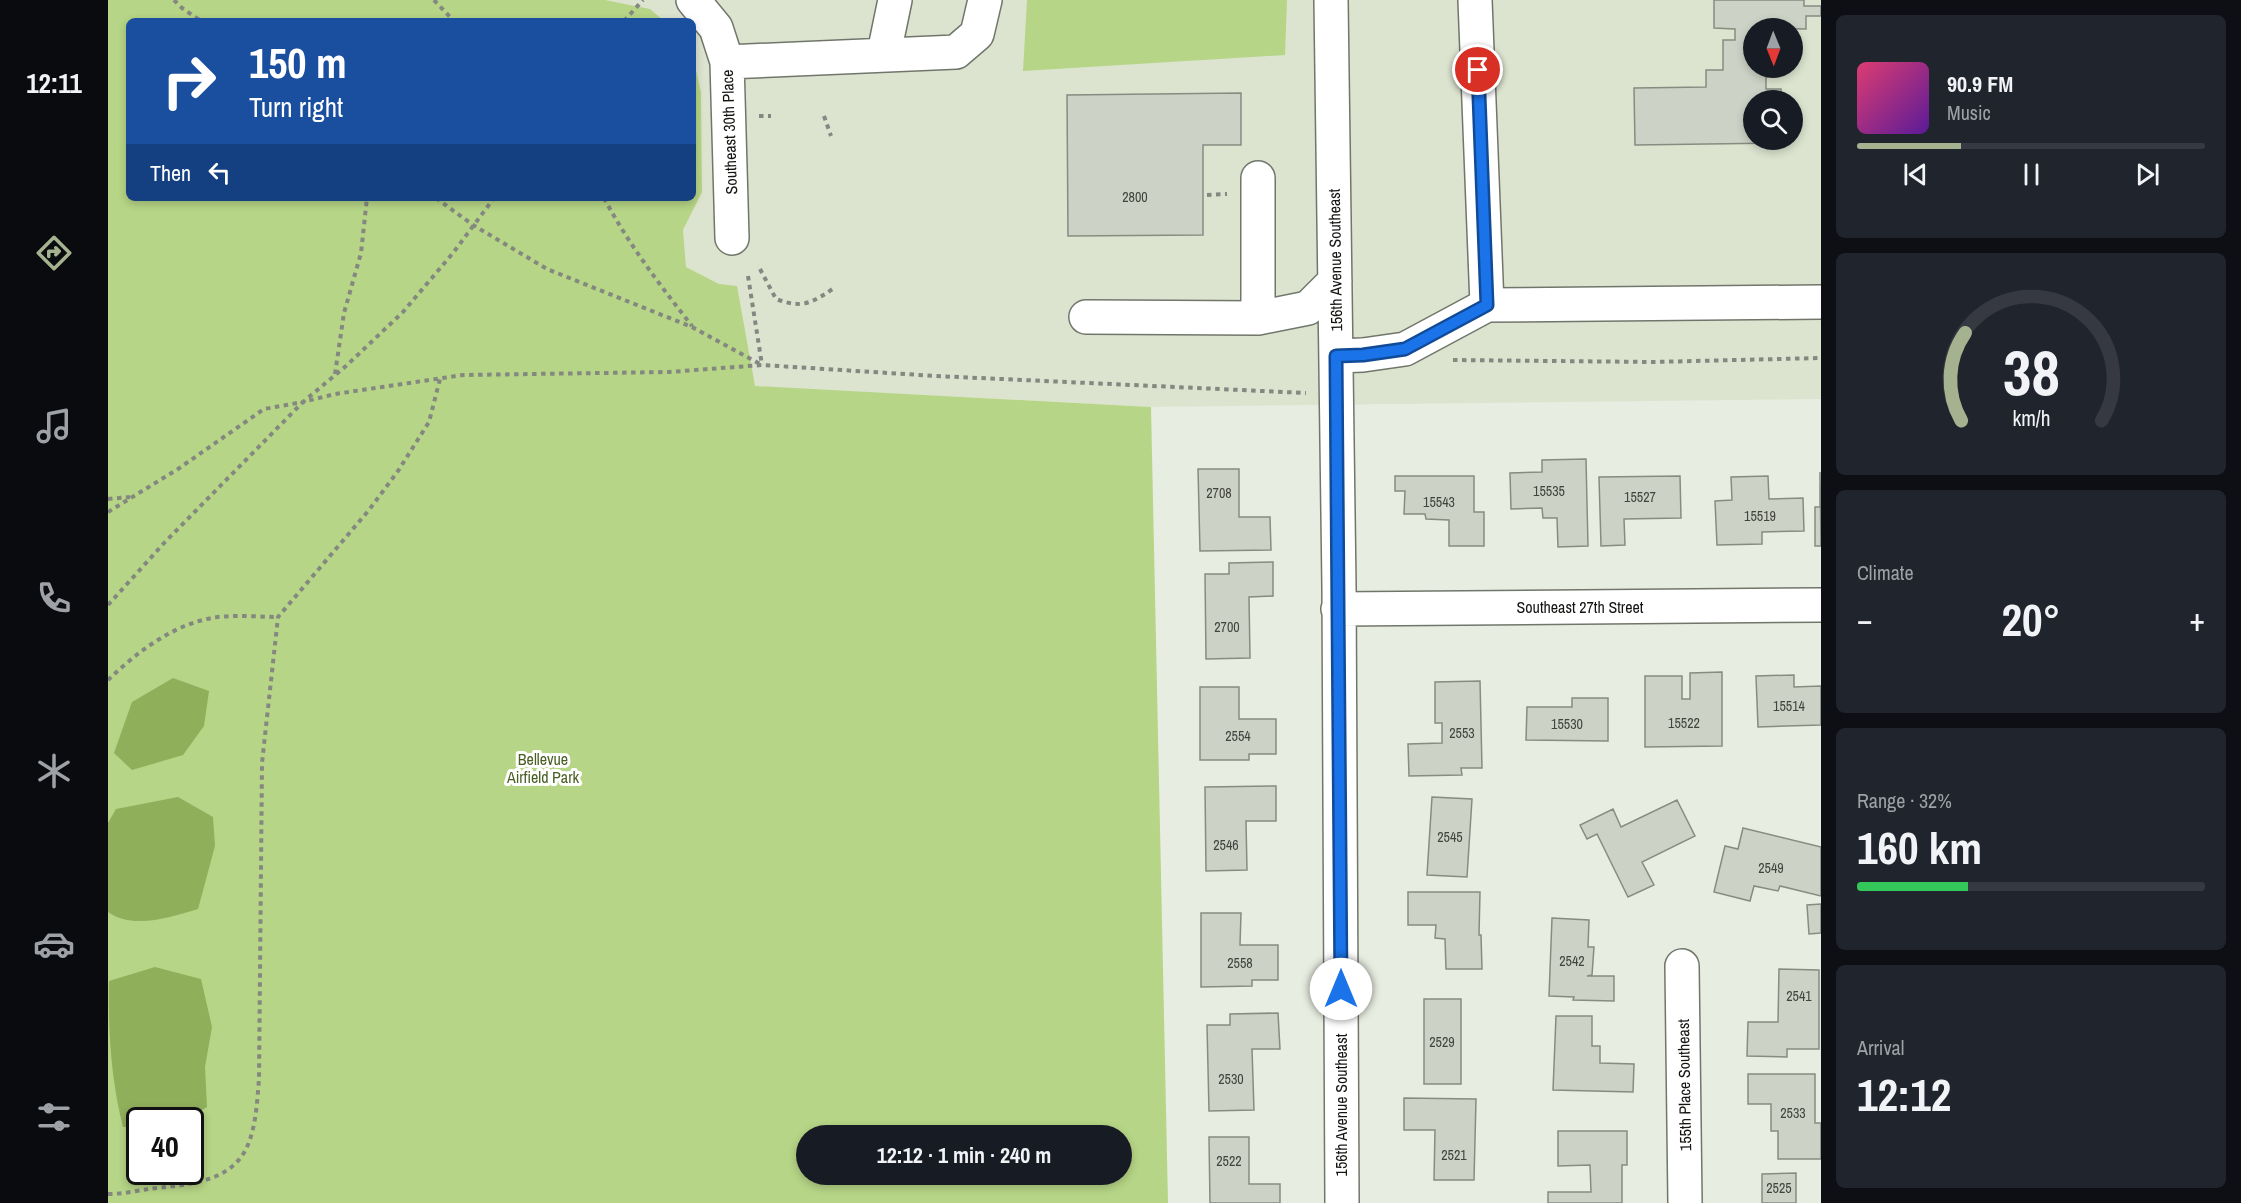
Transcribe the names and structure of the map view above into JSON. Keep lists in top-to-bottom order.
{
  "streets": {
    "street": [
      "Southeast 30th Place",
      "156th Avenue Southeast",
      "Southeast 27th Street",
      "155th Place Southeast"
    ]
  },
  "crossings": [
    ["156th Avenue Southeast", "Southeast 27th Street"]
  ],
  "parks": ["Bellevue Airfield Park"],
  "house_numbers": [
    "2800",
    "15535",
    "2708",
    "15527",
    "15543",
    "15519",
    "2700",
    "15514",
    "15522",
    "15530",
    "2553",
    "2554",
    "2545",
    "2546",
    "2549",
    "2542",
    "2558",
    "2541",
    "2529",
    "2530",
    "2533",
    "2521",
    "2522",
    "2525"
  ],
  "north": "bottom",
  "page": {
    "tabs": "12:11",
    "turn": ["150 m", "Turn right"],
    "song": ["90.9 FM", "Music"],
    "then": "Then",
    "tile": [
      "Climate",
      ["Range · 32%", "160 km"],
      ["Arrival", "12:12"]
    ],
    "heat": ["−", "20°", "+"],
    "limit": "40",
    "trip": "12:12 · 1 min · 240 m",
    "gauge": ["38", "km/h"]
  }
}
